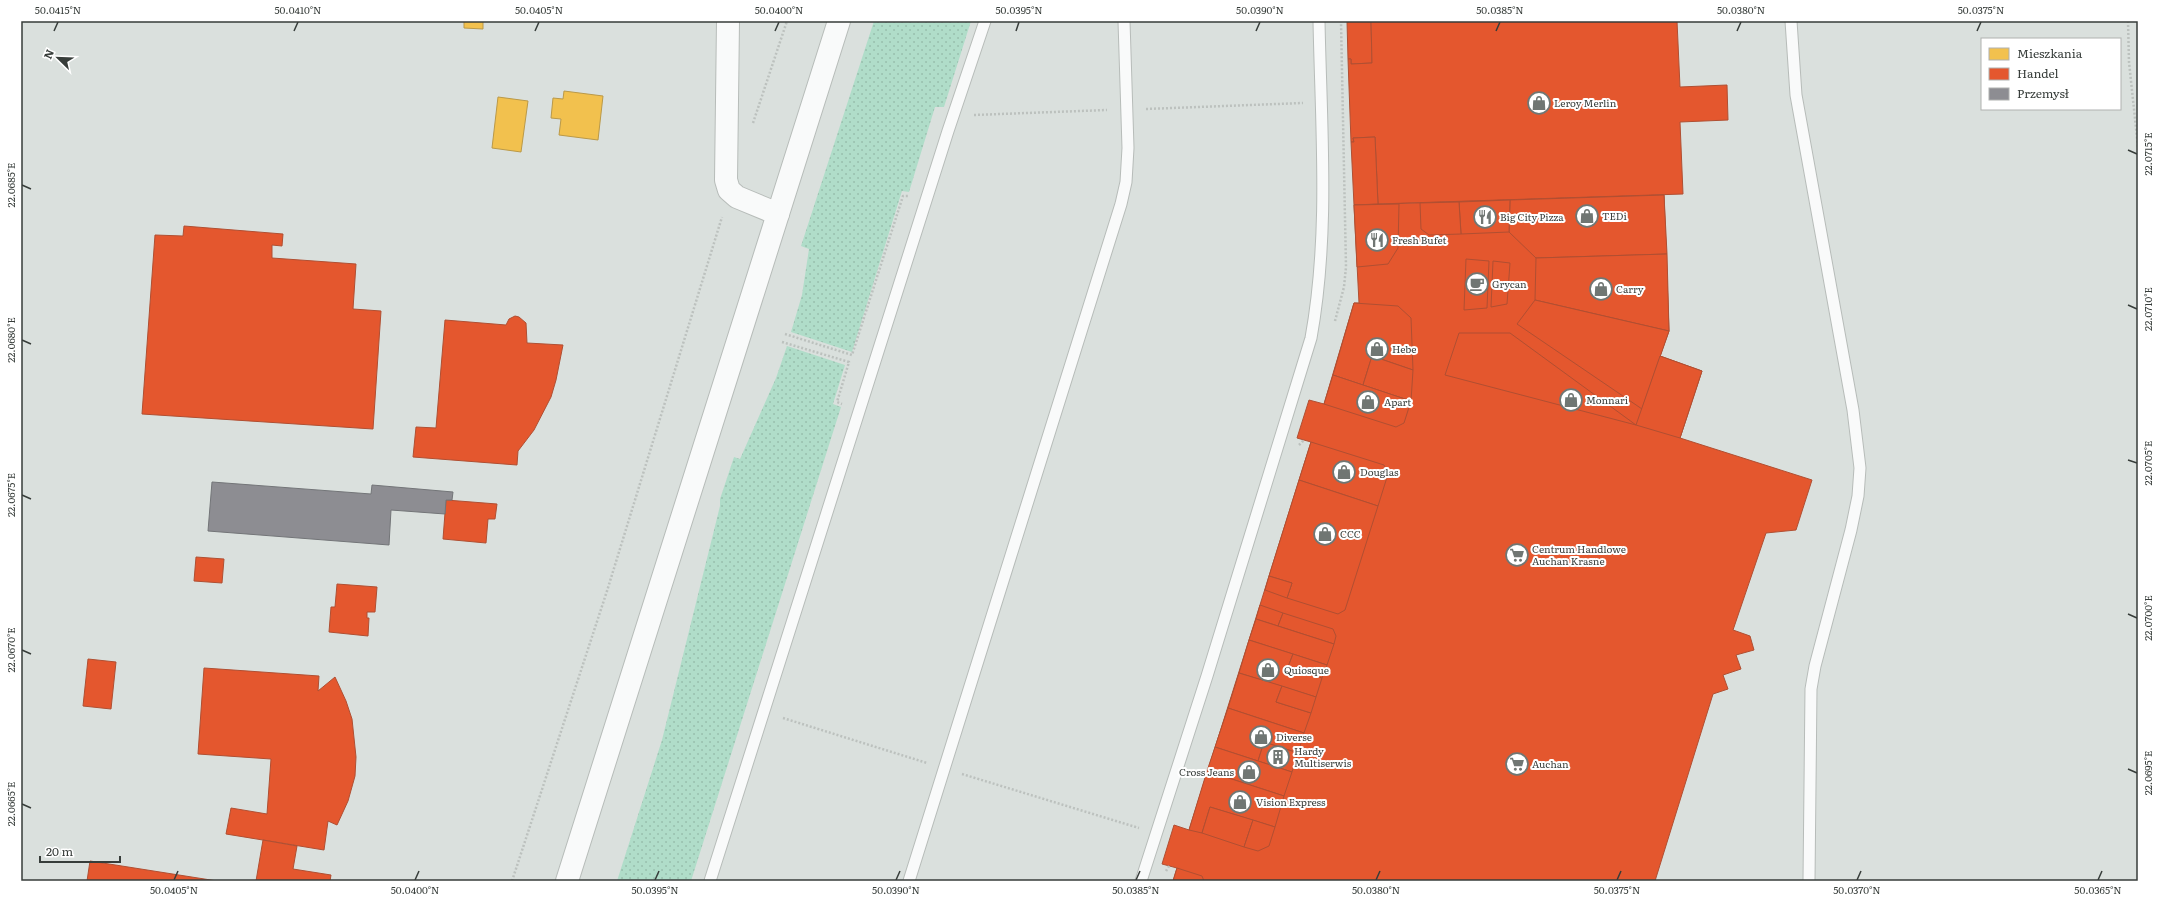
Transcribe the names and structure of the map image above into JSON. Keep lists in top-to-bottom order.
{
  "places": {
    "shop": [
      "Leroy Merlin",
      "TEDi",
      "Carry",
      "Hebe",
      "Monnari",
      "Apart",
      "Douglas",
      "CCC",
      "Quiosque",
      "Diverse",
      "Cross Jeans",
      "Vision Express"
    ],
    "restaurant": ["Big City Pizza", "Fresh Bufet"],
    "cafe": ["Grycan"],
    "supermarket": ["Centrum Handlowe Auchan Krasne", "Auchan"],
    "building": ["Hardy Multiserwis"]
  },
  "legend": ["Mieszkania", "Handel", "Przemysł"],
  "scale_bar": "20 m",
  "north": "top left",
  "coordinates": [
    "50.0415°N",
    "50.0410°N",
    "50.0405°N",
    "50.0400°N",
    "50.0395°N",
    "50.0390°N",
    "50.0385°N",
    "50.0380°N",
    "50.0375°N",
    "22.0715°E",
    "22.0685°E",
    "22.0710°E",
    "22.0680°E",
    "22.0705°E",
    "22.0675°E",
    "22.0700°E",
    "22.0670°E",
    "22.0695°E",
    "22.0665°E",
    "50.0370°N",
    "50.0365°N"
  ]
}
